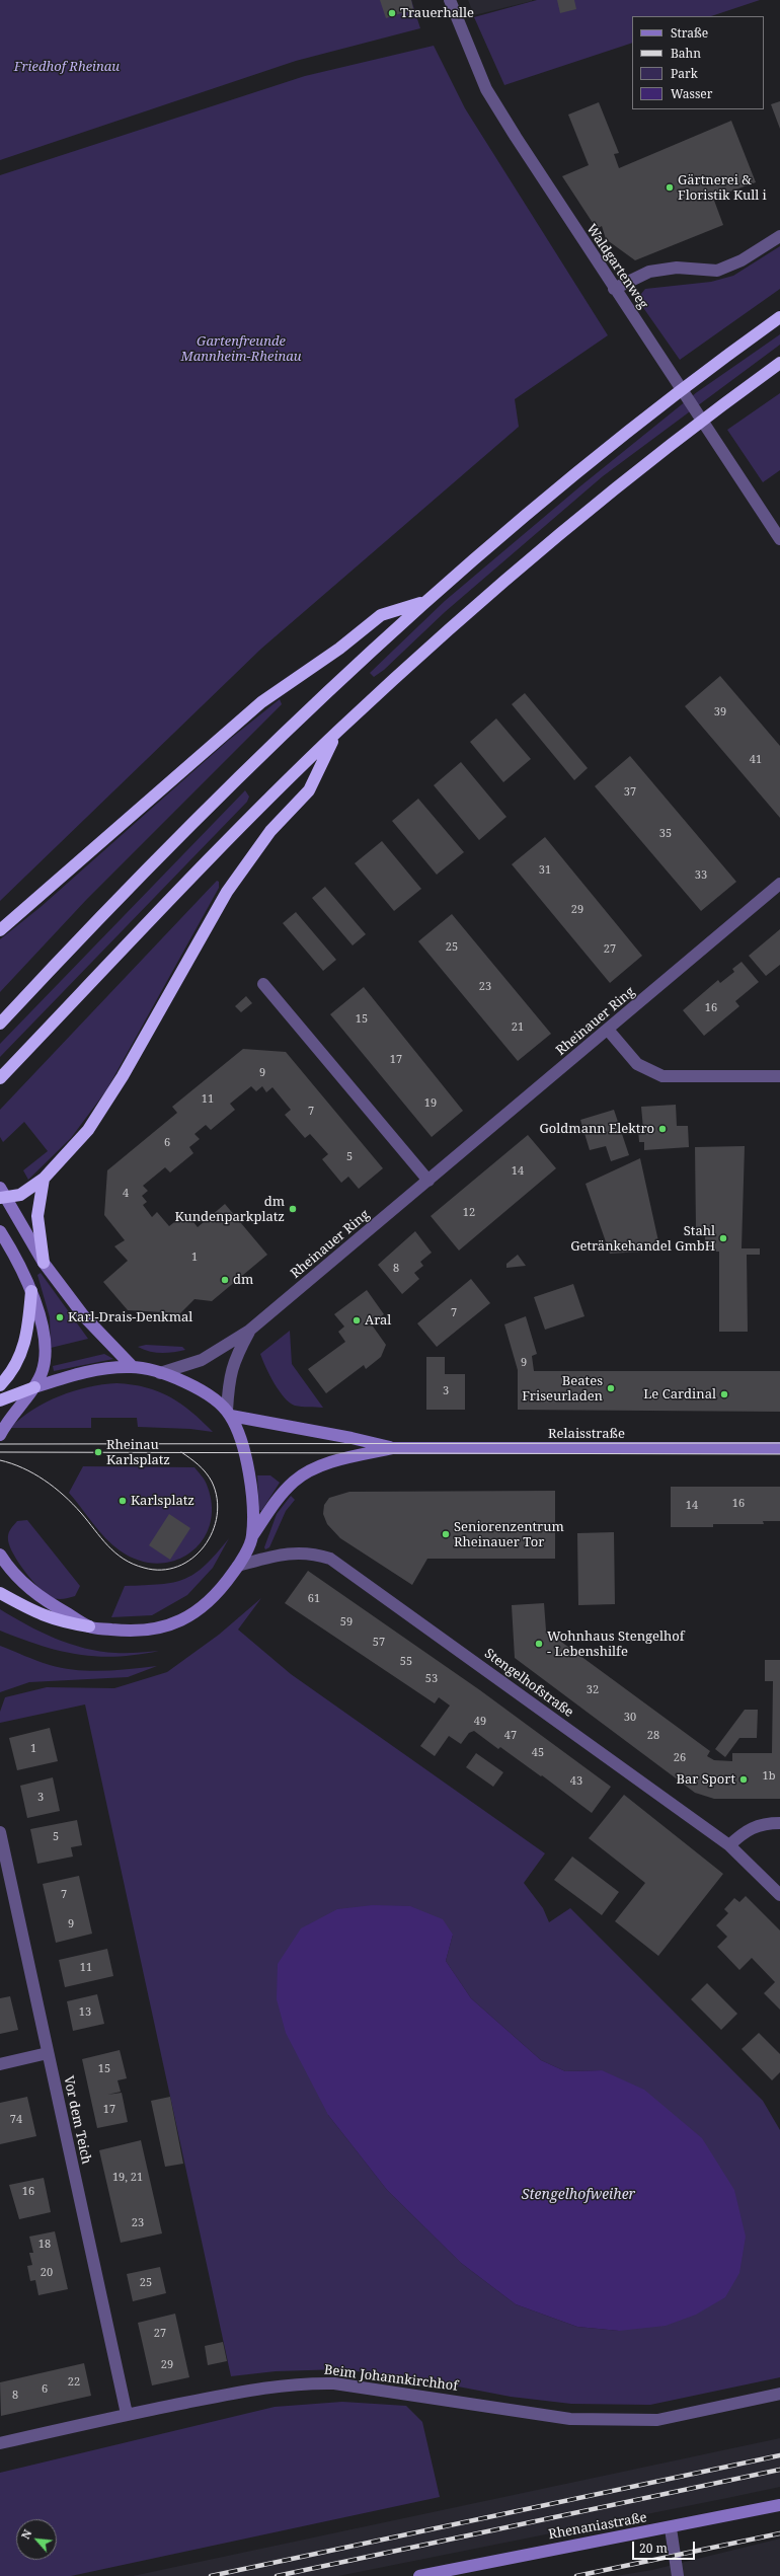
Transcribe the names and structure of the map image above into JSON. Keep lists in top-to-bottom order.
{
  "streets": {
    "main road": ["Relaisstraße", "Rhenaniastraße"],
    "street": [
      "Waldgartenweg",
      "Rheinauer Ring",
      "Stengelhofstraße",
      "Vor dem Teich",
      "Beim Johannkirchhof"
    ]
  },
  "crossings": [
    ["Rheinauer Ring", "Relaisstraße"],
    ["Vor dem Teich", "Beim Johannkirchhof"]
  ],
  "water": ["Stengelhofweiher"],
  "parks": ["Friedhof Rheinau", "Gartenfreunde Mannheim-Rheinau"],
  "places": [
    "Trauerhalle",
    "Gärtnerei & Floristik Kull i",
    "Goldmann Elektro",
    "dm Kundenparkplatz",
    "Stahl Getränkehandel GmbH",
    "dm",
    "Karl-Drais-Denkmal",
    "Aral",
    "Beates Friseurladen",
    "Le Cardinal",
    "Rheinau Karlsplatz",
    "Karlsplatz",
    "Seniorenzentrum Rheinauer Tor",
    "Wohnhaus Stengelhof - Lebenshilfe",
    "Bar Sport"
  ],
  "house_numbers": [
    "39",
    "41",
    "37",
    "35",
    "31",
    "33",
    "29",
    "25",
    "27",
    "23",
    "16",
    "15",
    "21",
    "17",
    "9",
    "11",
    "19",
    "7",
    "6",
    "5",
    "14",
    "4",
    "12",
    "1",
    "8",
    "7",
    "9",
    "3",
    "16",
    "14",
    "61",
    "59",
    "57",
    "55",
    "53",
    "32",
    "30",
    "49",
    "47",
    "28",
    "1",
    "45",
    "26",
    "1b",
    "43",
    "3",
    "5",
    "7",
    "9",
    "11",
    "13",
    "15",
    "17",
    "74",
    "19, 21",
    "16",
    "23",
    "18",
    "20",
    "25",
    "27",
    "29",
    "22",
    "6",
    "8"
  ],
  "legend": [
    "Straße",
    "Bahn",
    "Park",
    "Wasser"
  ],
  "scale_bar": "20 m",
  "north": "top left"
}
